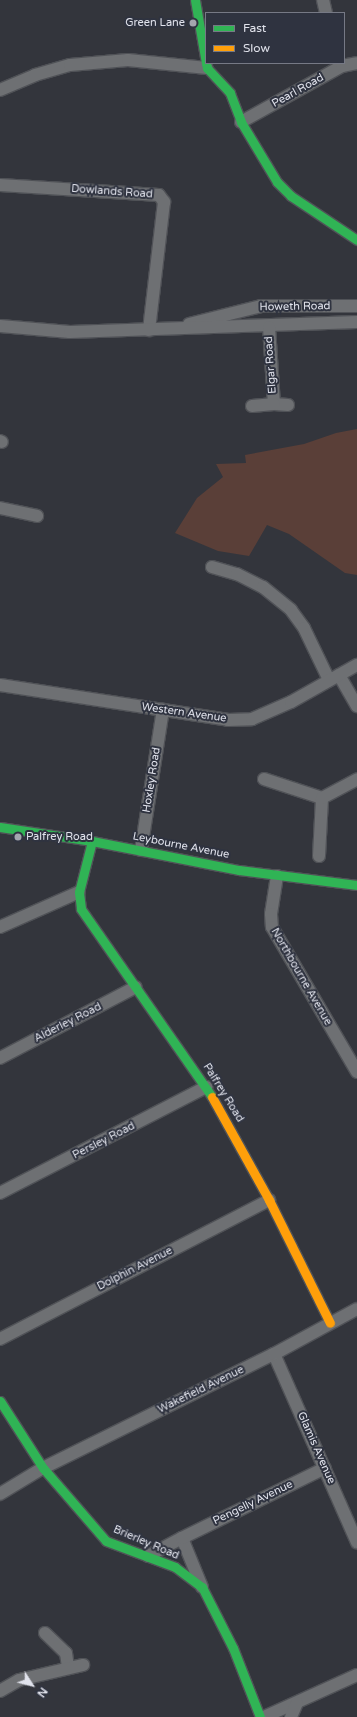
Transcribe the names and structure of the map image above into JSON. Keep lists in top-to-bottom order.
{
  "streets": {
    "street": [
      "Pearl Road",
      "Dowlands Road",
      "Howeth Road",
      "Elgar Road",
      "Western Avenue",
      "Hoxley Road",
      "Leybourne Avenue",
      "Northbourne Avenue",
      "Alderley Road",
      "Palfrey Road",
      "Persley Road",
      "Dolphin Avenue",
      "Wakefield Avenue",
      "Glamis Avenue",
      "Pengelly Avenue",
      "Brierley Road"
    ]
  },
  "crossings": [
    ["Dowlands Road", "Howeth Road"],
    ["Howeth Road", "Elgar Road"],
    ["Western Avenue", "Hoxley Road"],
    ["Hoxley Road", "Leybourne Avenue"],
    ["Leybourne Avenue", "Northbourne Avenue"],
    ["Leybourne Avenue", "Palfrey Road"],
    ["Alderley Road", "Palfrey Road"],
    ["Palfrey Road", "Persley Road"],
    ["Palfrey Road", "Dolphin Avenue"],
    ["Palfrey Road", "Wakefield Avenue"],
    ["Wakefield Avenue", "Glamis Avenue"],
    ["Wakefield Avenue", "Brierley Road"],
    ["Glamis Avenue", "Pengelly Avenue"],
    ["Pengelly Avenue", "Brierley Road"]
  ],
  "places": ["Green Lane", "Palfrey Road"],
  "legend": ["Fast", "Slow"],
  "north": "bottom right"
}
